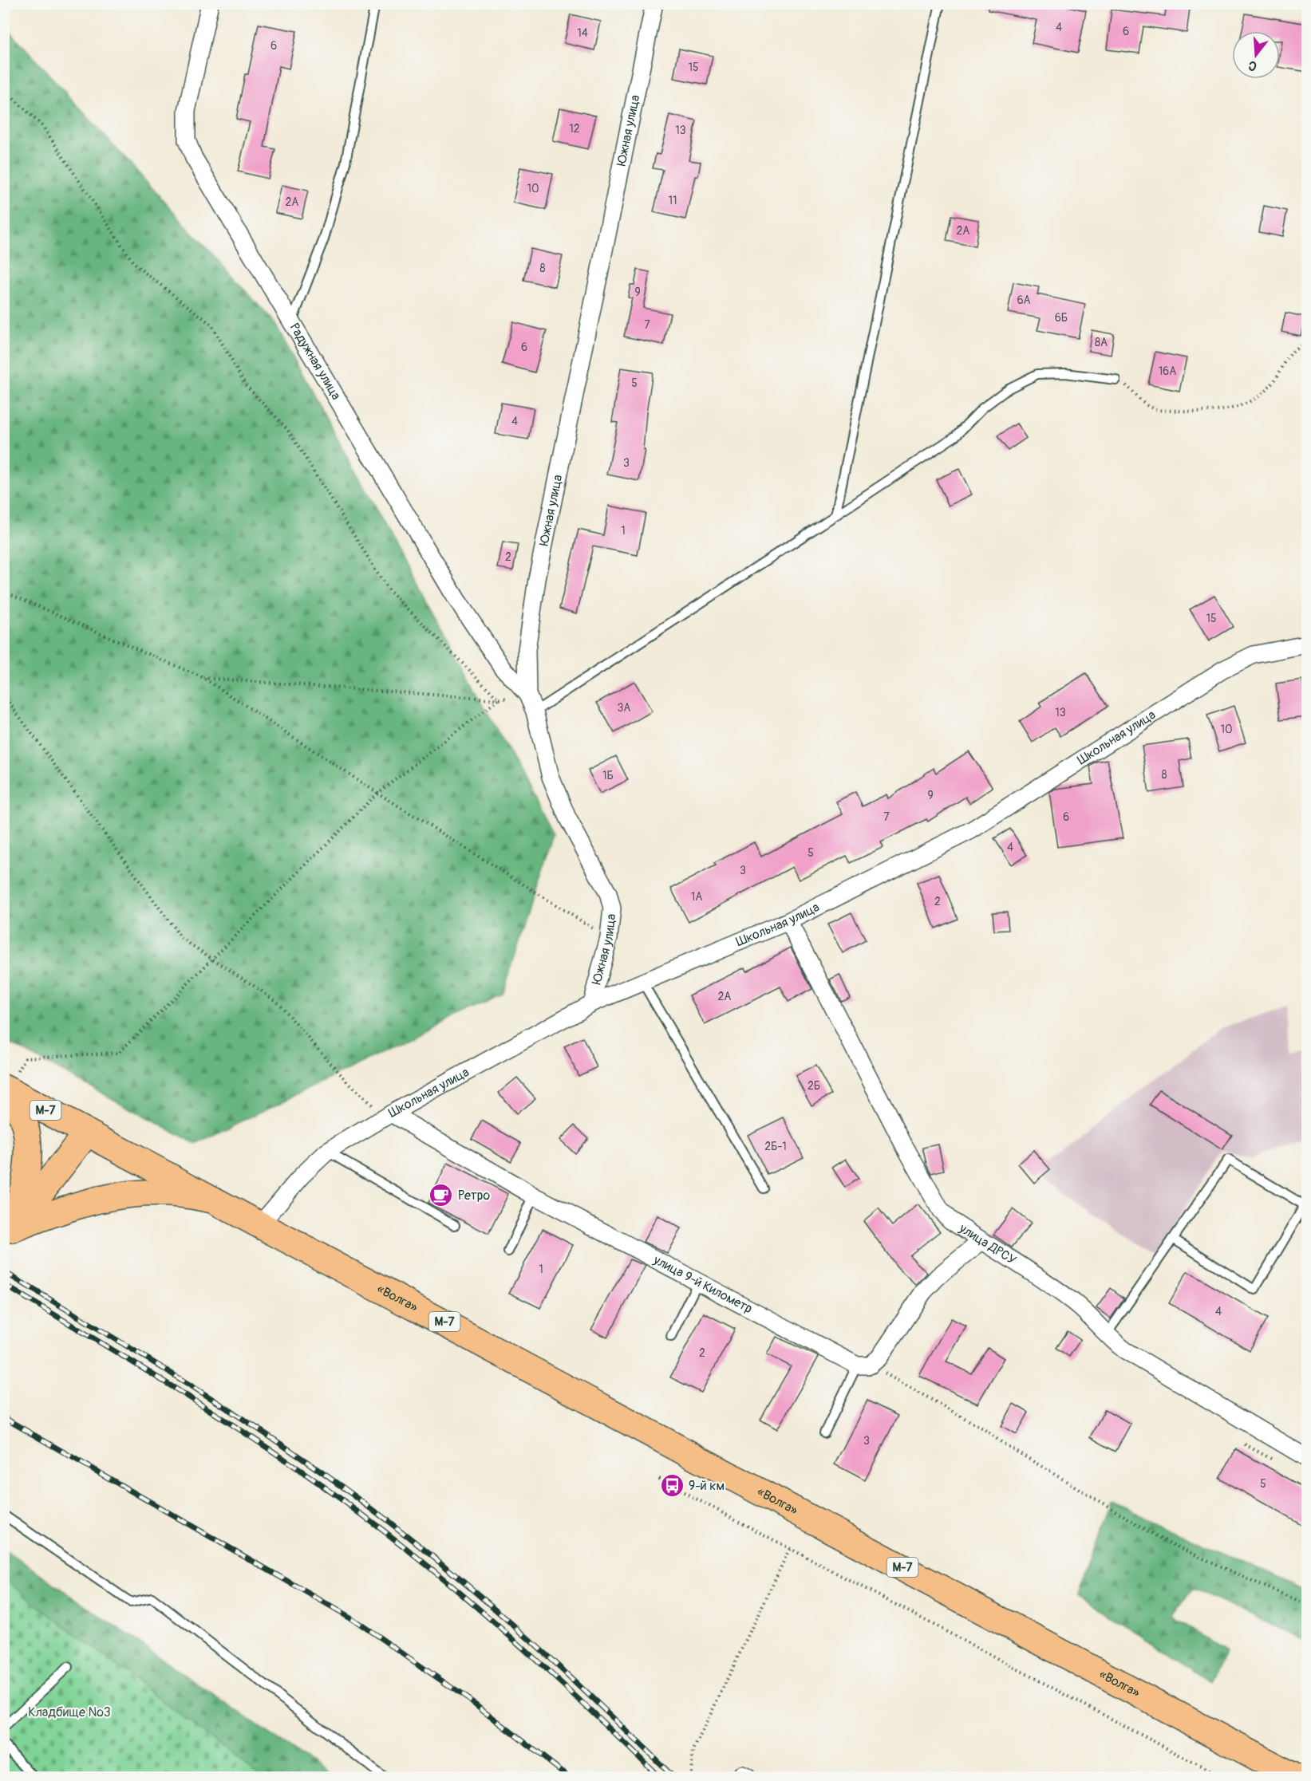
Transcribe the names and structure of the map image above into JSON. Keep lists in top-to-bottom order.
{
  "streets": {
    "main road": ["М-7", "«Волга»"],
    "street": [
      "Южная улица",
      "Радужная улица",
      "Школьная улица",
      "улица ДРСУ",
      "улица 9-й Километр"
    ]
  },
  "crossings": [
    ["Южная улица", "Радужная улица"],
    ["Южная улица", "Школьная улица"],
    ["Школьная улица", "М-7"],
    ["Школьная улица", "улица ДРСУ"],
    ["Школьная улица", "улица 9-й Километр"],
    ["Школьная улица", "«Волга»"],
    ["М-7", "«Волга»"]
  ],
  "parks": ["Кладбище №3"],
  "places": {
    "cafe": ["Ретро"],
    "bus stop": ["9-й км"]
  },
  "house_numbers": [
    "4",
    "6",
    "14",
    "6",
    "15",
    "12",
    "13",
    "10",
    "11",
    "2А",
    "2А",
    "8",
    "9",
    "6А",
    "6Б",
    "7",
    "8А",
    "6",
    "16А",
    "5",
    "4",
    "3",
    "1",
    "2",
    "15",
    "3А",
    "13",
    "10",
    "8",
    "1Б",
    "9",
    "7",
    "6",
    "4",
    "5",
    "3",
    "1А",
    "2",
    "2А",
    "2Б",
    "2Б-1",
    "1",
    "4",
    "2",
    "3",
    "5"
  ],
  "north": "bottom"
}
